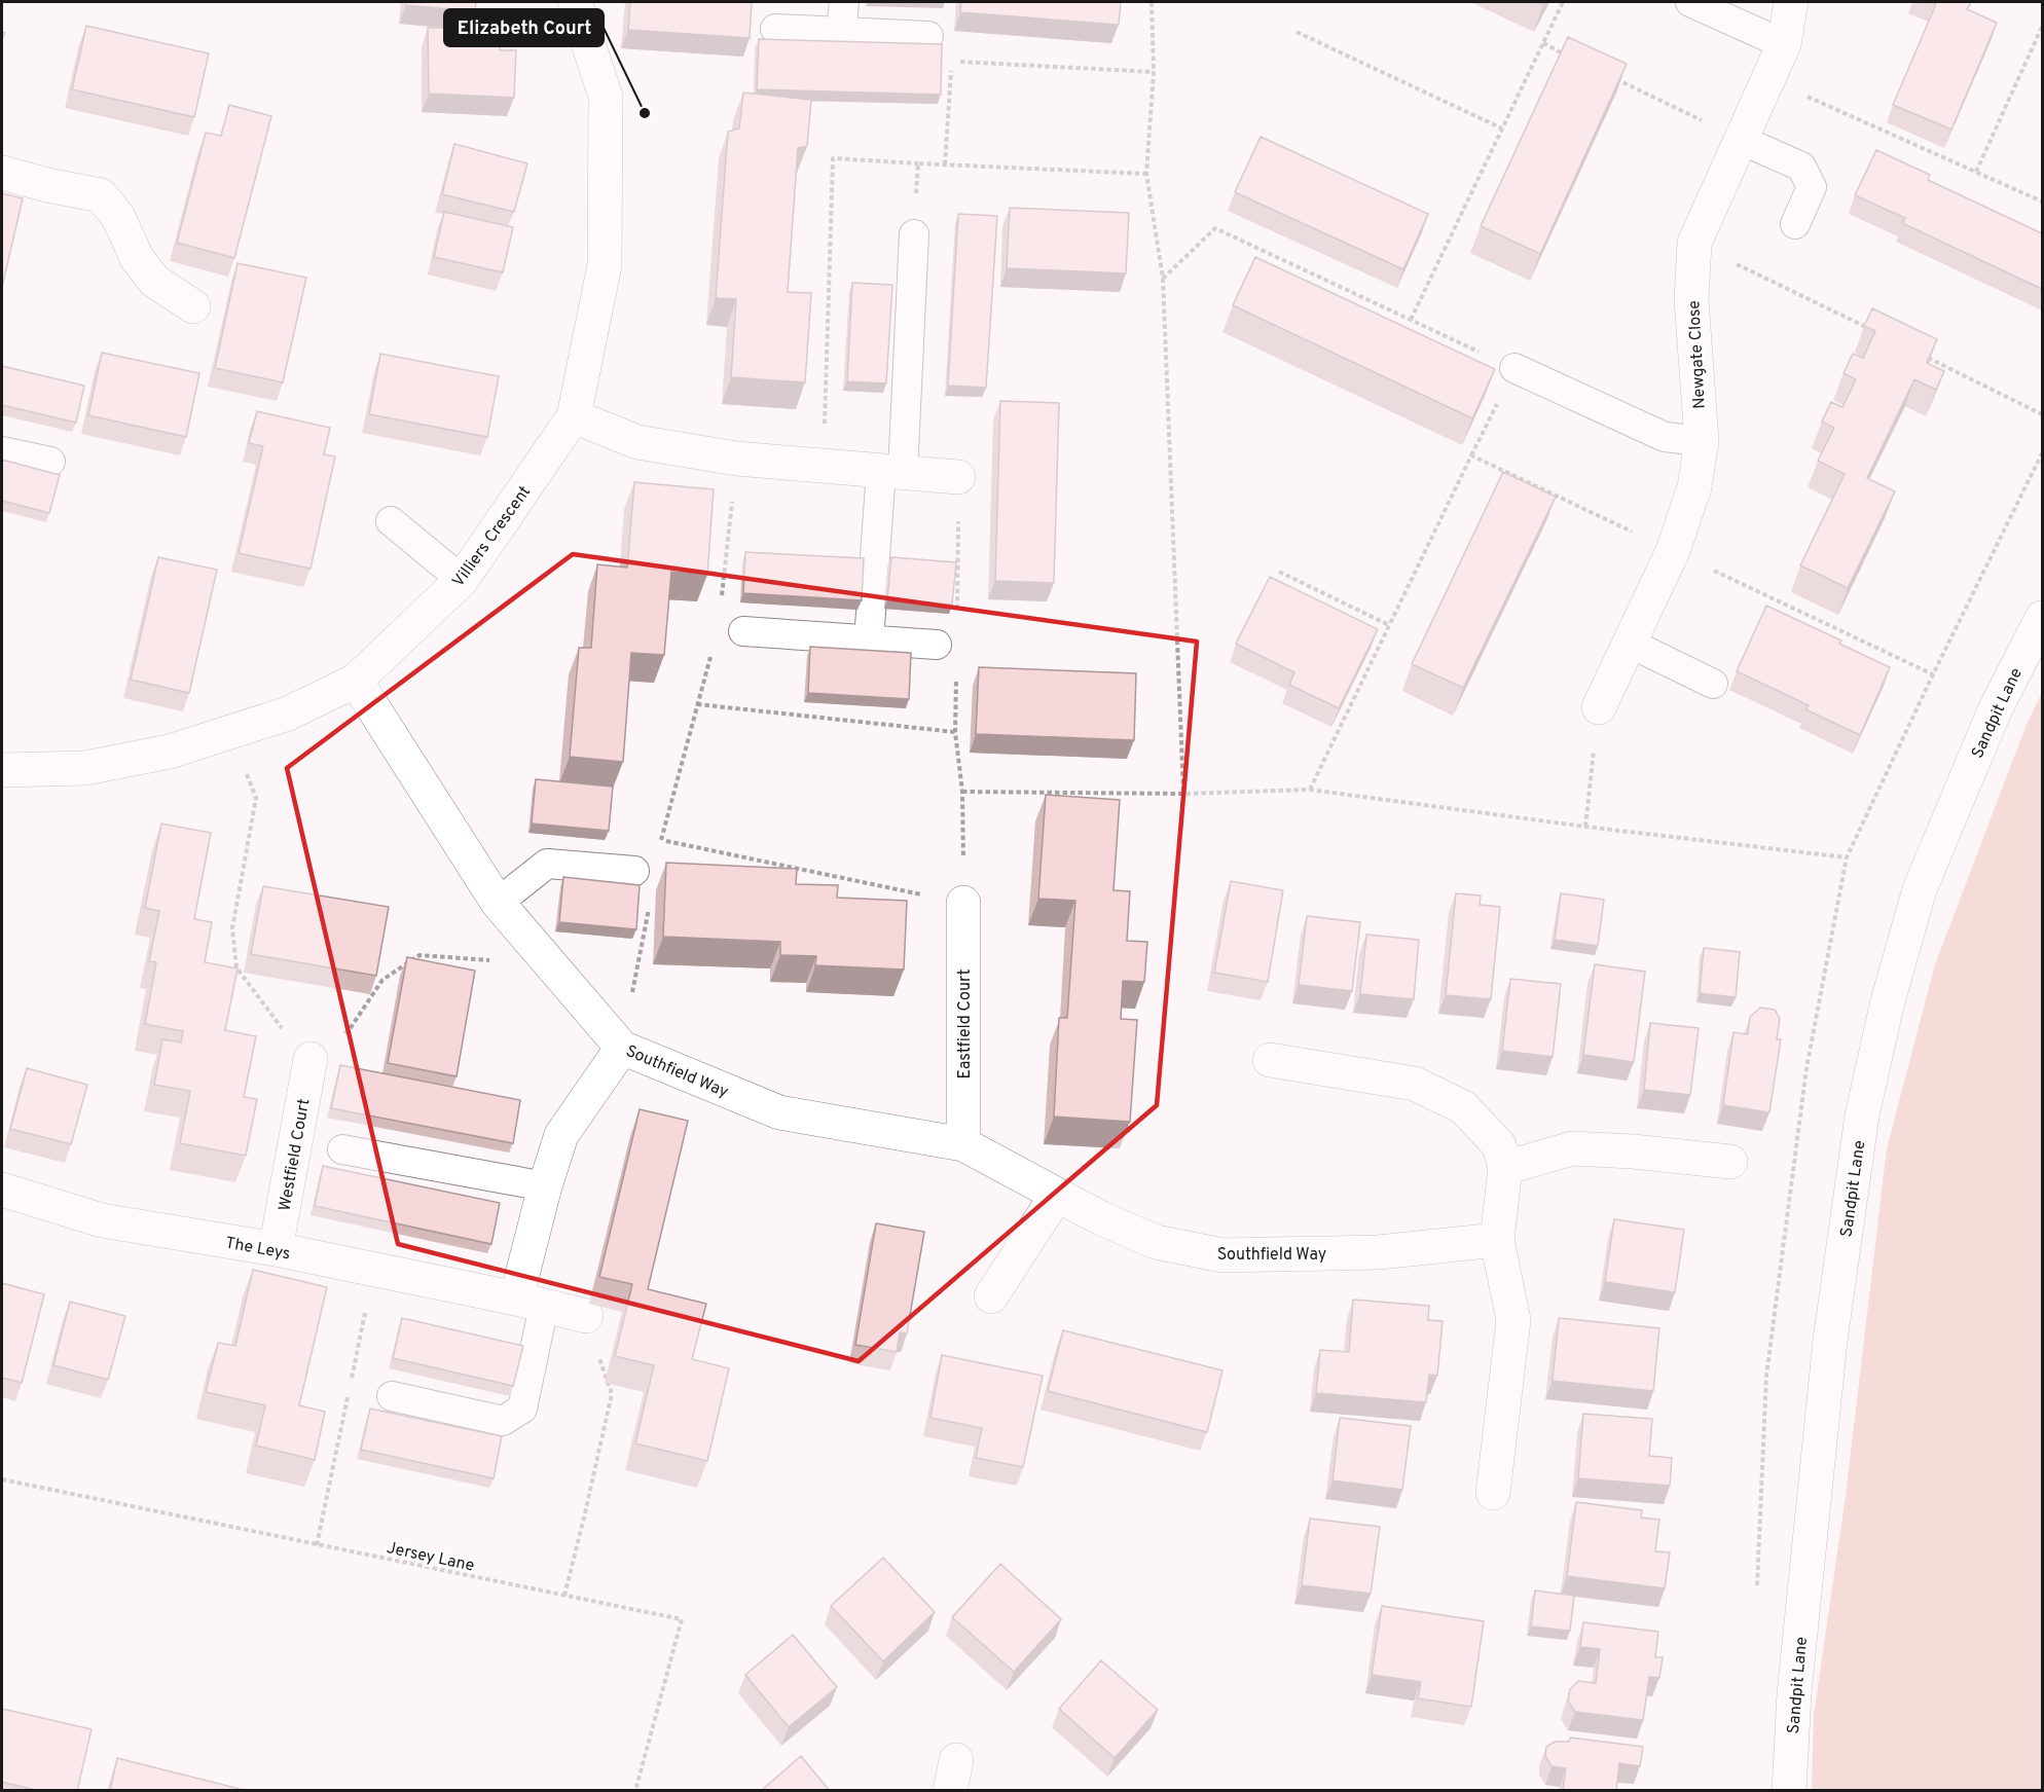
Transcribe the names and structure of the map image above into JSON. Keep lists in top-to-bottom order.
{
  "streets": {
    "street": [
      "Newgate Close",
      "Villiers Crescent",
      "Sandpit Lane",
      "Eastfield Court",
      "Southfield Way",
      "Westfield Court",
      "The Leys"
    ],
    "path": ["Jersey Lane"]
  },
  "crossings": [
    ["Villiers Crescent", "Southfield Way"],
    ["Eastfield Court", "Southfield Way"],
    ["Westfield Court", "The Leys"]
  ],
  "places": ["Elizabeth Court"]
}
